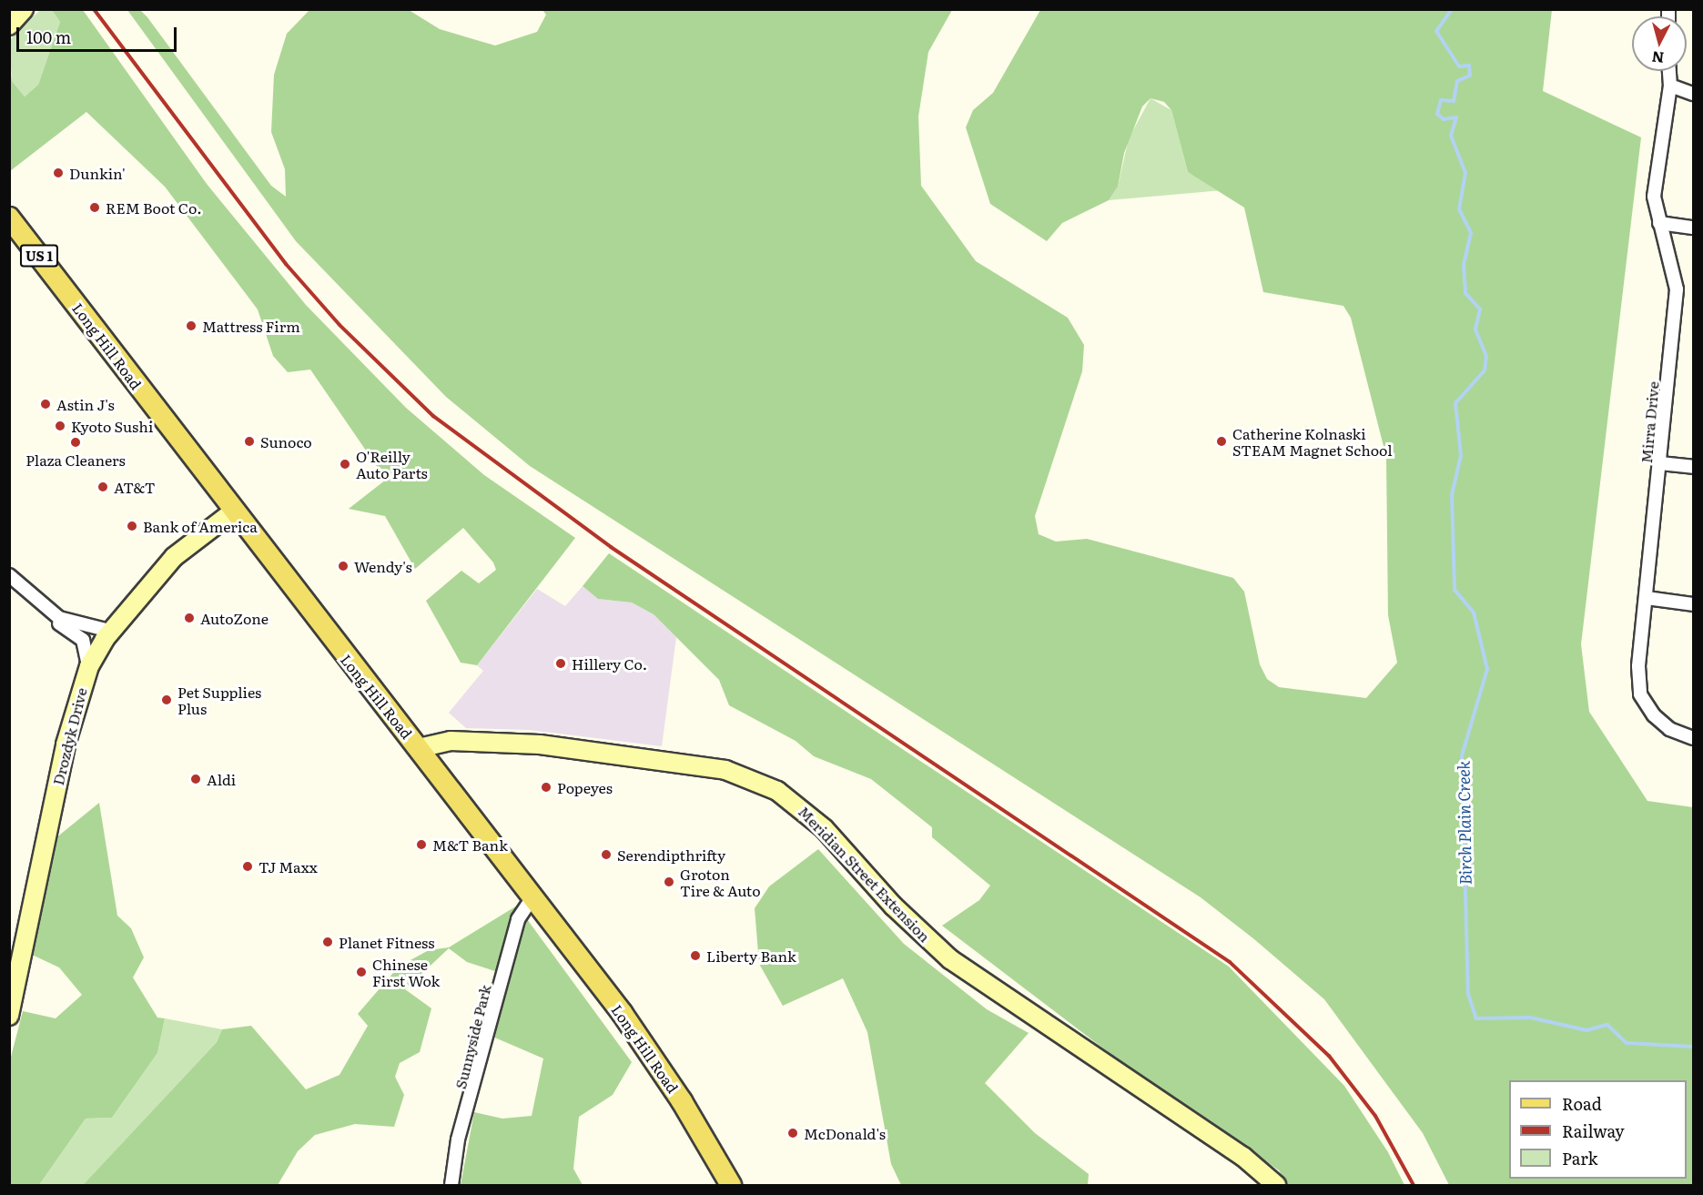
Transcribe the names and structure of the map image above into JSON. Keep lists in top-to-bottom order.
{
  "streets": {
    "main road": ["US 1", "Long Hill Road"],
    "street": [
      "Mirra Drive",
      "Drozdyk Drive",
      "Meridian Street Extension",
      "Sunnyside Park"
    ]
  },
  "crossings": [
    ["Long Hill Road", "Drozdyk Drive"],
    ["Long Hill Road", "Meridian Street Extension"],
    ["Long Hill Road", "Sunnyside Park"]
  ],
  "water": ["Birch Plain Creek"],
  "places": [
    "Dunkin'",
    "REM Boot Co.",
    "Mattress Firm",
    "Astin J's",
    "Kyoto Sushi",
    "Sunoco",
    "Catherine Kolnaski STEAM Magnet School",
    "Plaza Cleaners",
    "O'Reilly Auto Parts",
    "AT&T",
    "Bank of America",
    "Wendy's",
    "AutoZone",
    "Hillery Co.",
    "Pet Supplies Plus",
    "Aldi",
    "Popeyes",
    "M&T Bank",
    "Serendipthrifty",
    "TJ Maxx",
    "Groton Tire & Auto",
    "Planet Fitness",
    "Liberty Bank",
    "Chinese First Wok",
    "McDonald's"
  ],
  "legend": ["Road", "Railway", "Park"],
  "scale_bar": "100 m",
  "north": "bottom"
}
